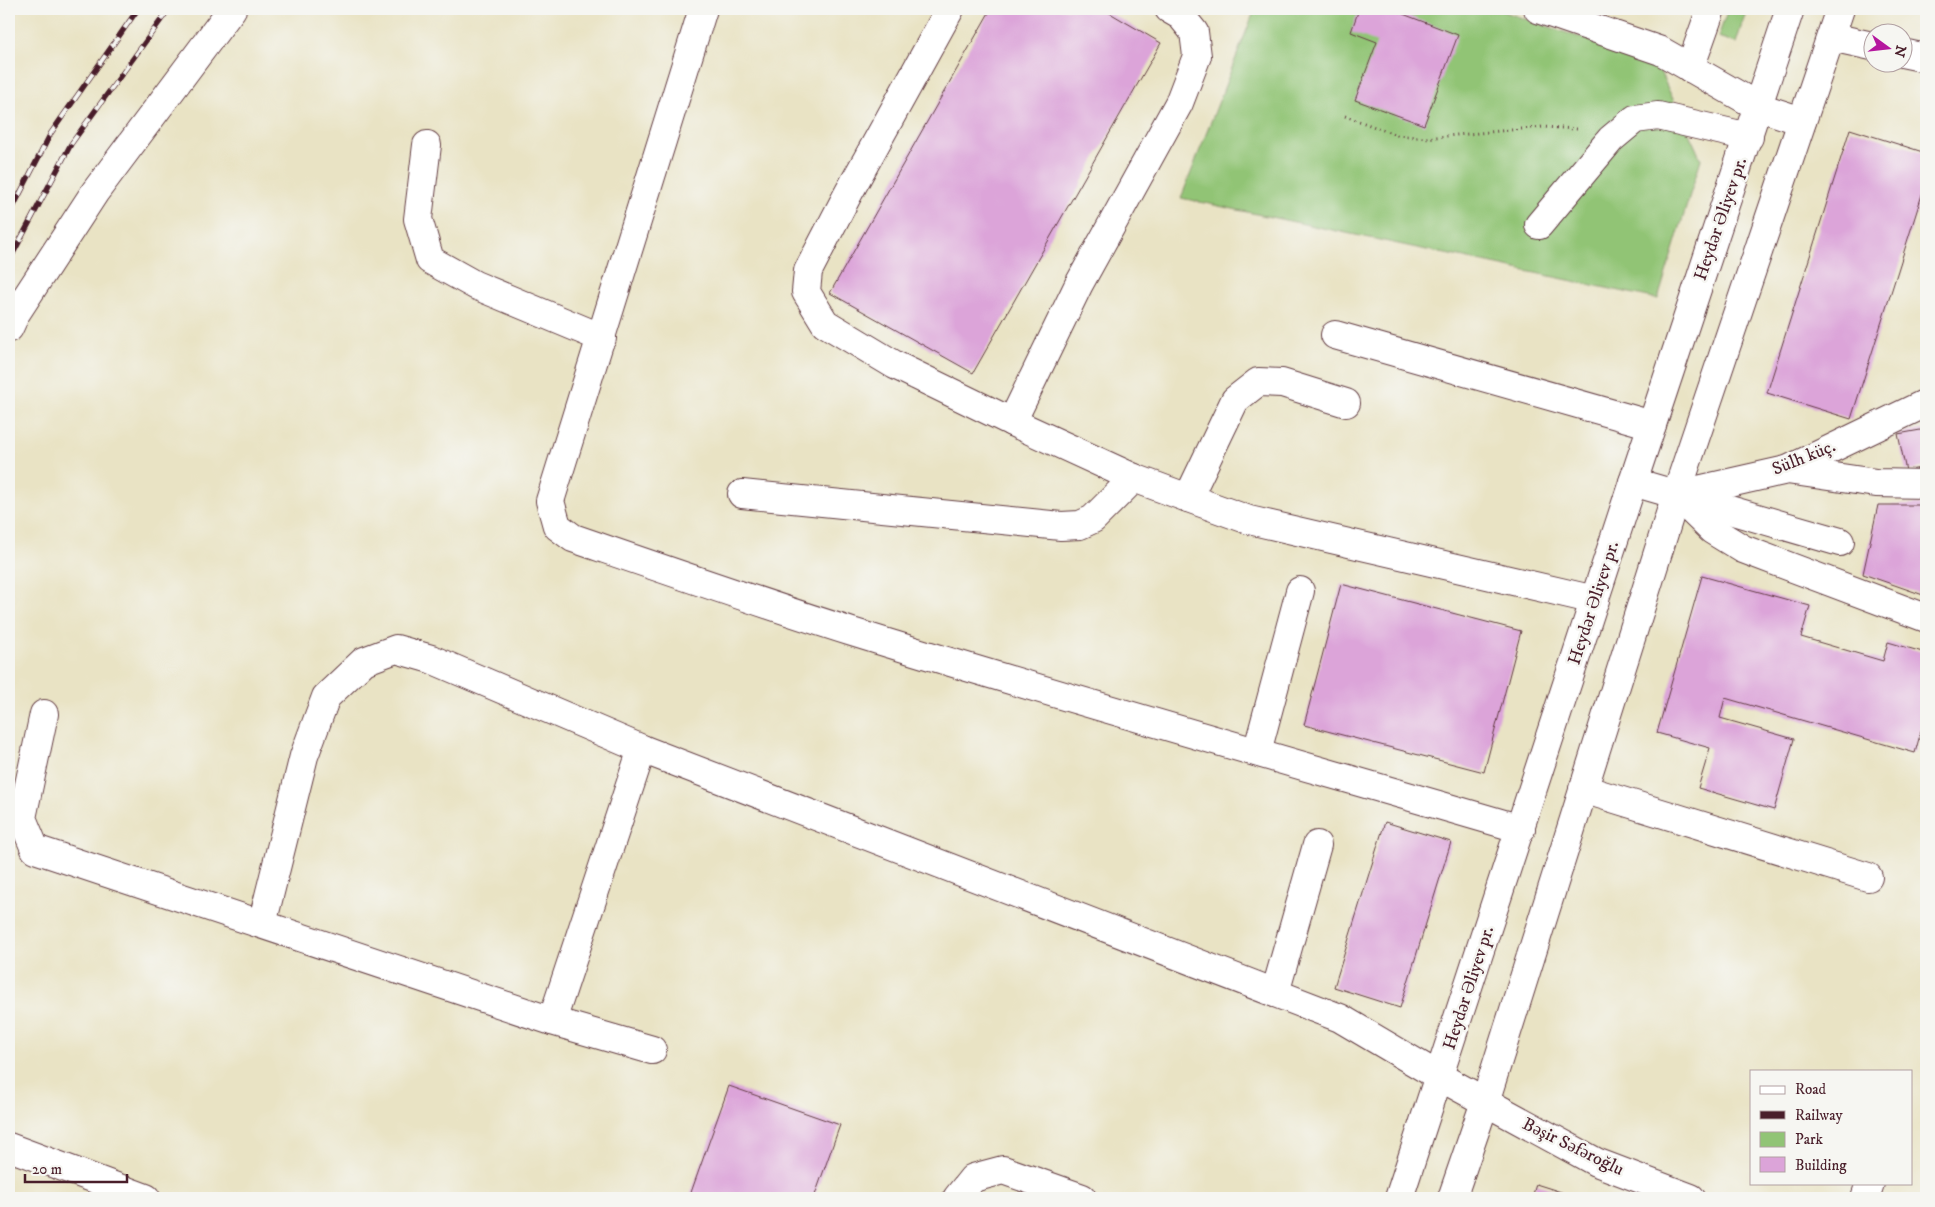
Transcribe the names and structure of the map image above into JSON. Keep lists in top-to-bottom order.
{
  "streets": {
    "street": ["Heydər Əliyev pr.", "Sülh küç.", "Bəşir Səfəroğlu"]
  },
  "crossings": [
    ["Heydər Əliyev pr.", "Bəşir Səfəroğlu"]
  ],
  "legend": [
    "Road",
    "Railway",
    "Park",
    "Building"
  ],
  "scale_bar": "20 m",
  "north": "right"
}
